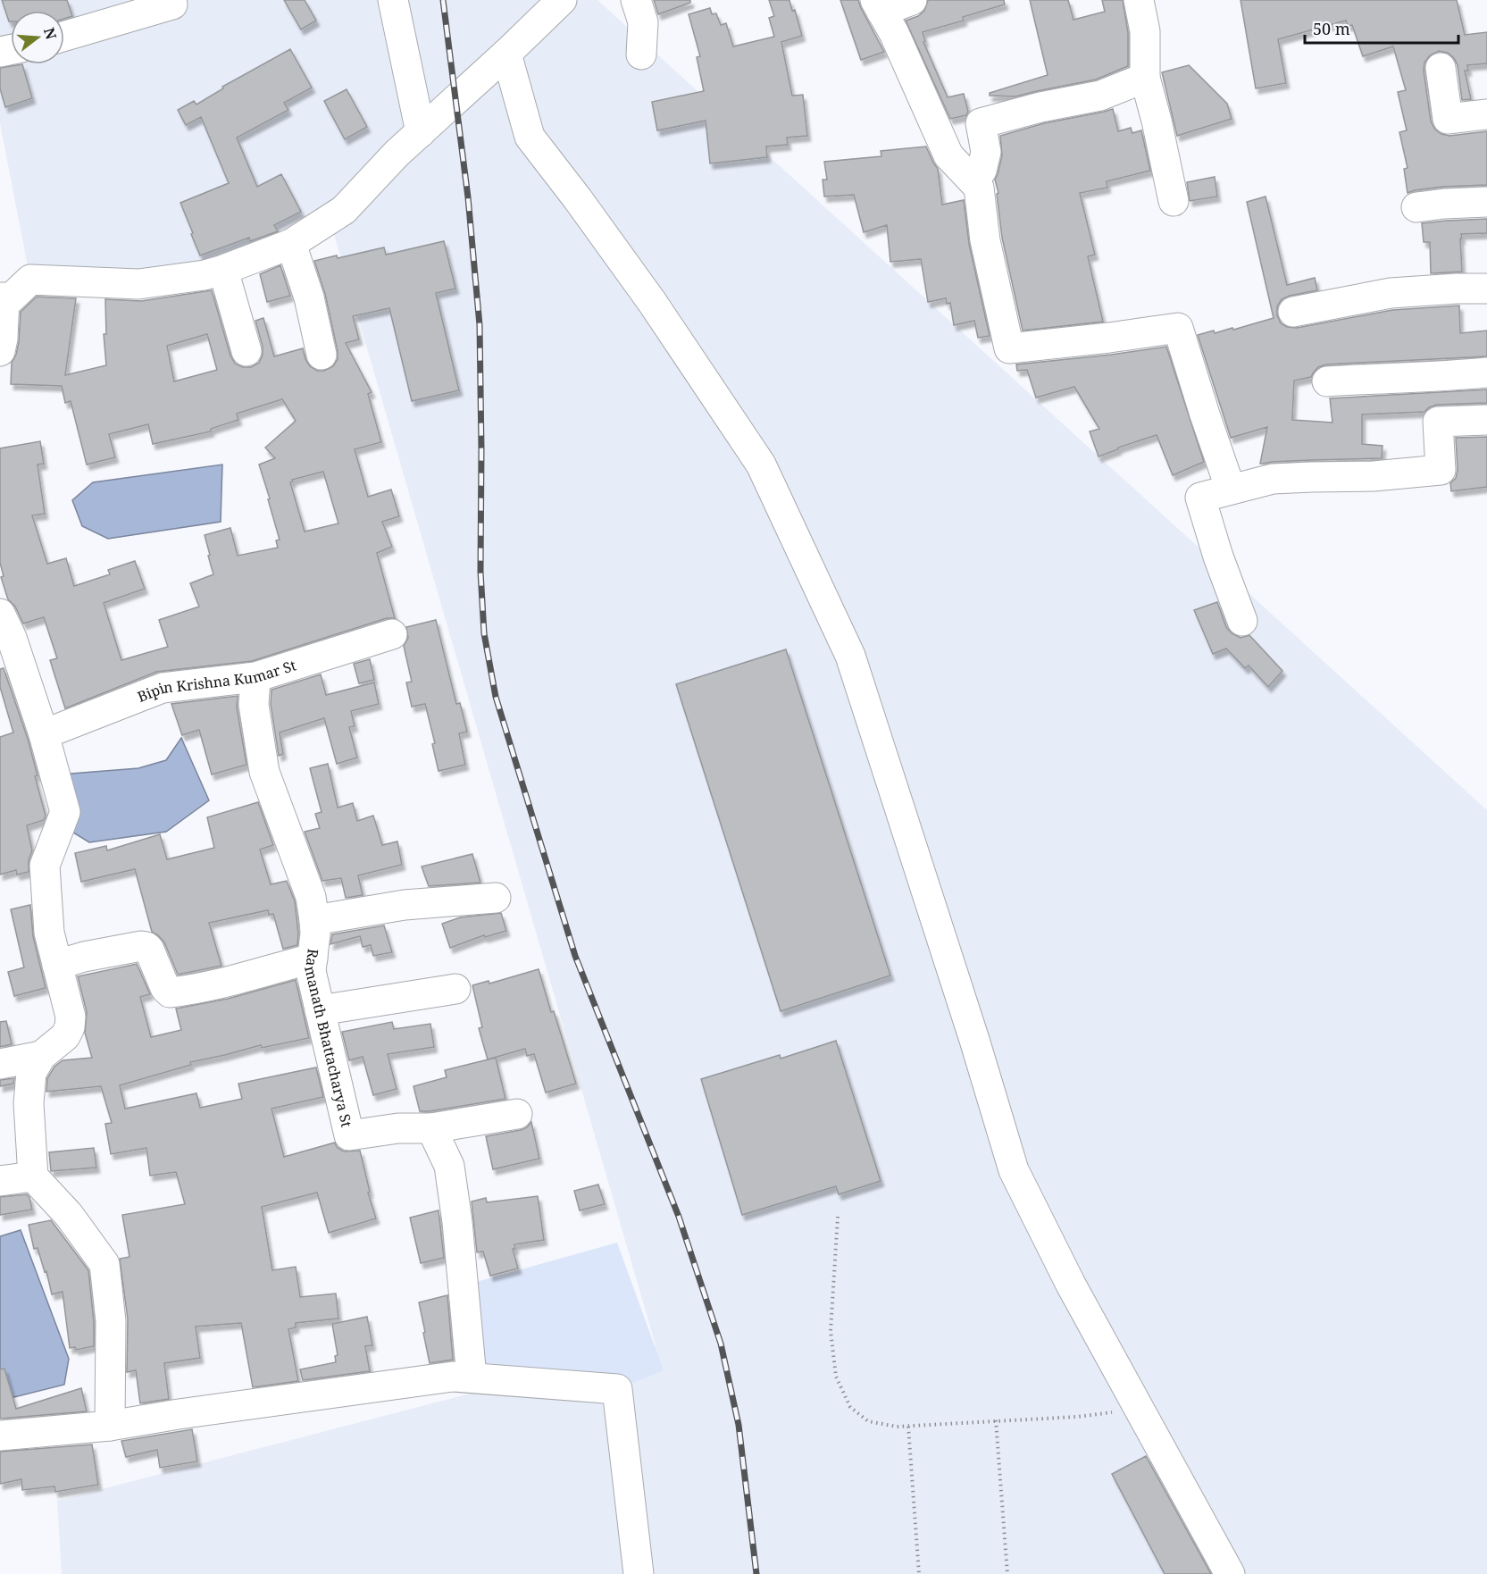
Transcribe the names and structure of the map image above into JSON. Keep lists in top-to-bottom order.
{
  "streets": {
    "street": ["Bipin Krishna Kumar St", "Ramanath Bhattacharya St"]
  },
  "crossings": [
    ["Bipin Krishna Kumar St", "Ramanath Bhattacharya St"]
  ],
  "scale_bar": "50 m",
  "north": "right"
}
